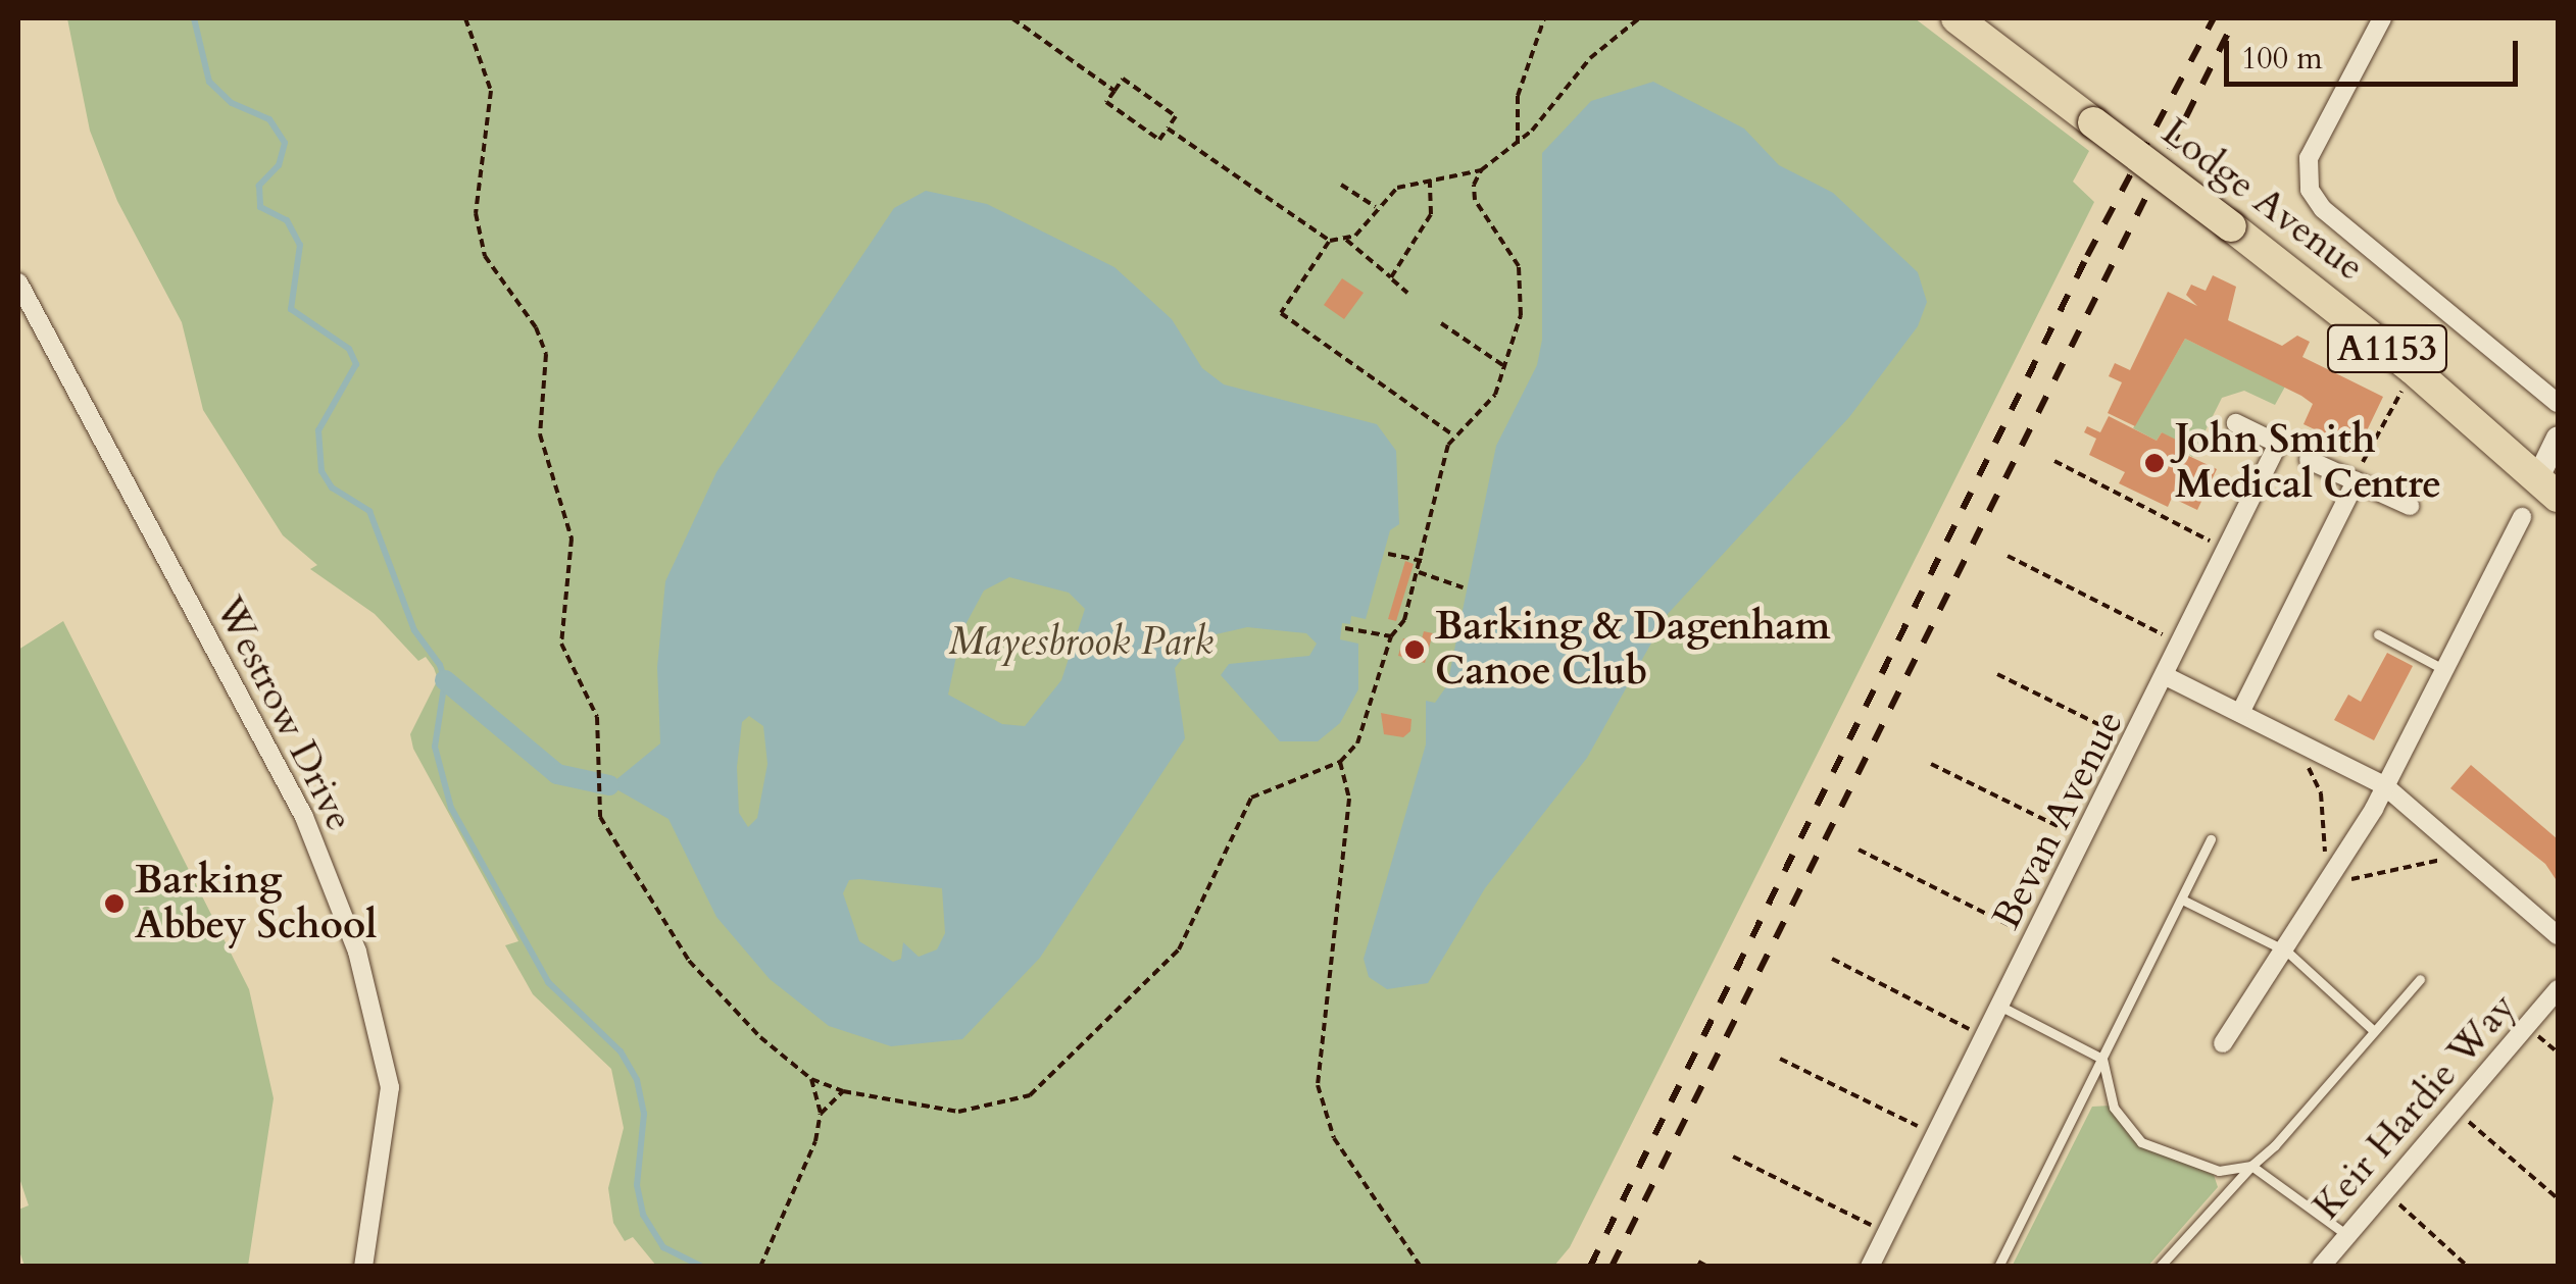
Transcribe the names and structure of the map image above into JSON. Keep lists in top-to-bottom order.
{
  "streets": {
    "main road": ["Lodge Avenue", "A1153"],
    "street": ["Westrow Drive", "Bevan Avenue", "Keir Hardie Way"]
  },
  "parks": ["Mayesbrook Park"],
  "places": ["John Smith Medical Centre", "Barking & Dagenham Canoe Club", "Barking Abbey School"],
  "scale_bar": "100 m"
}
